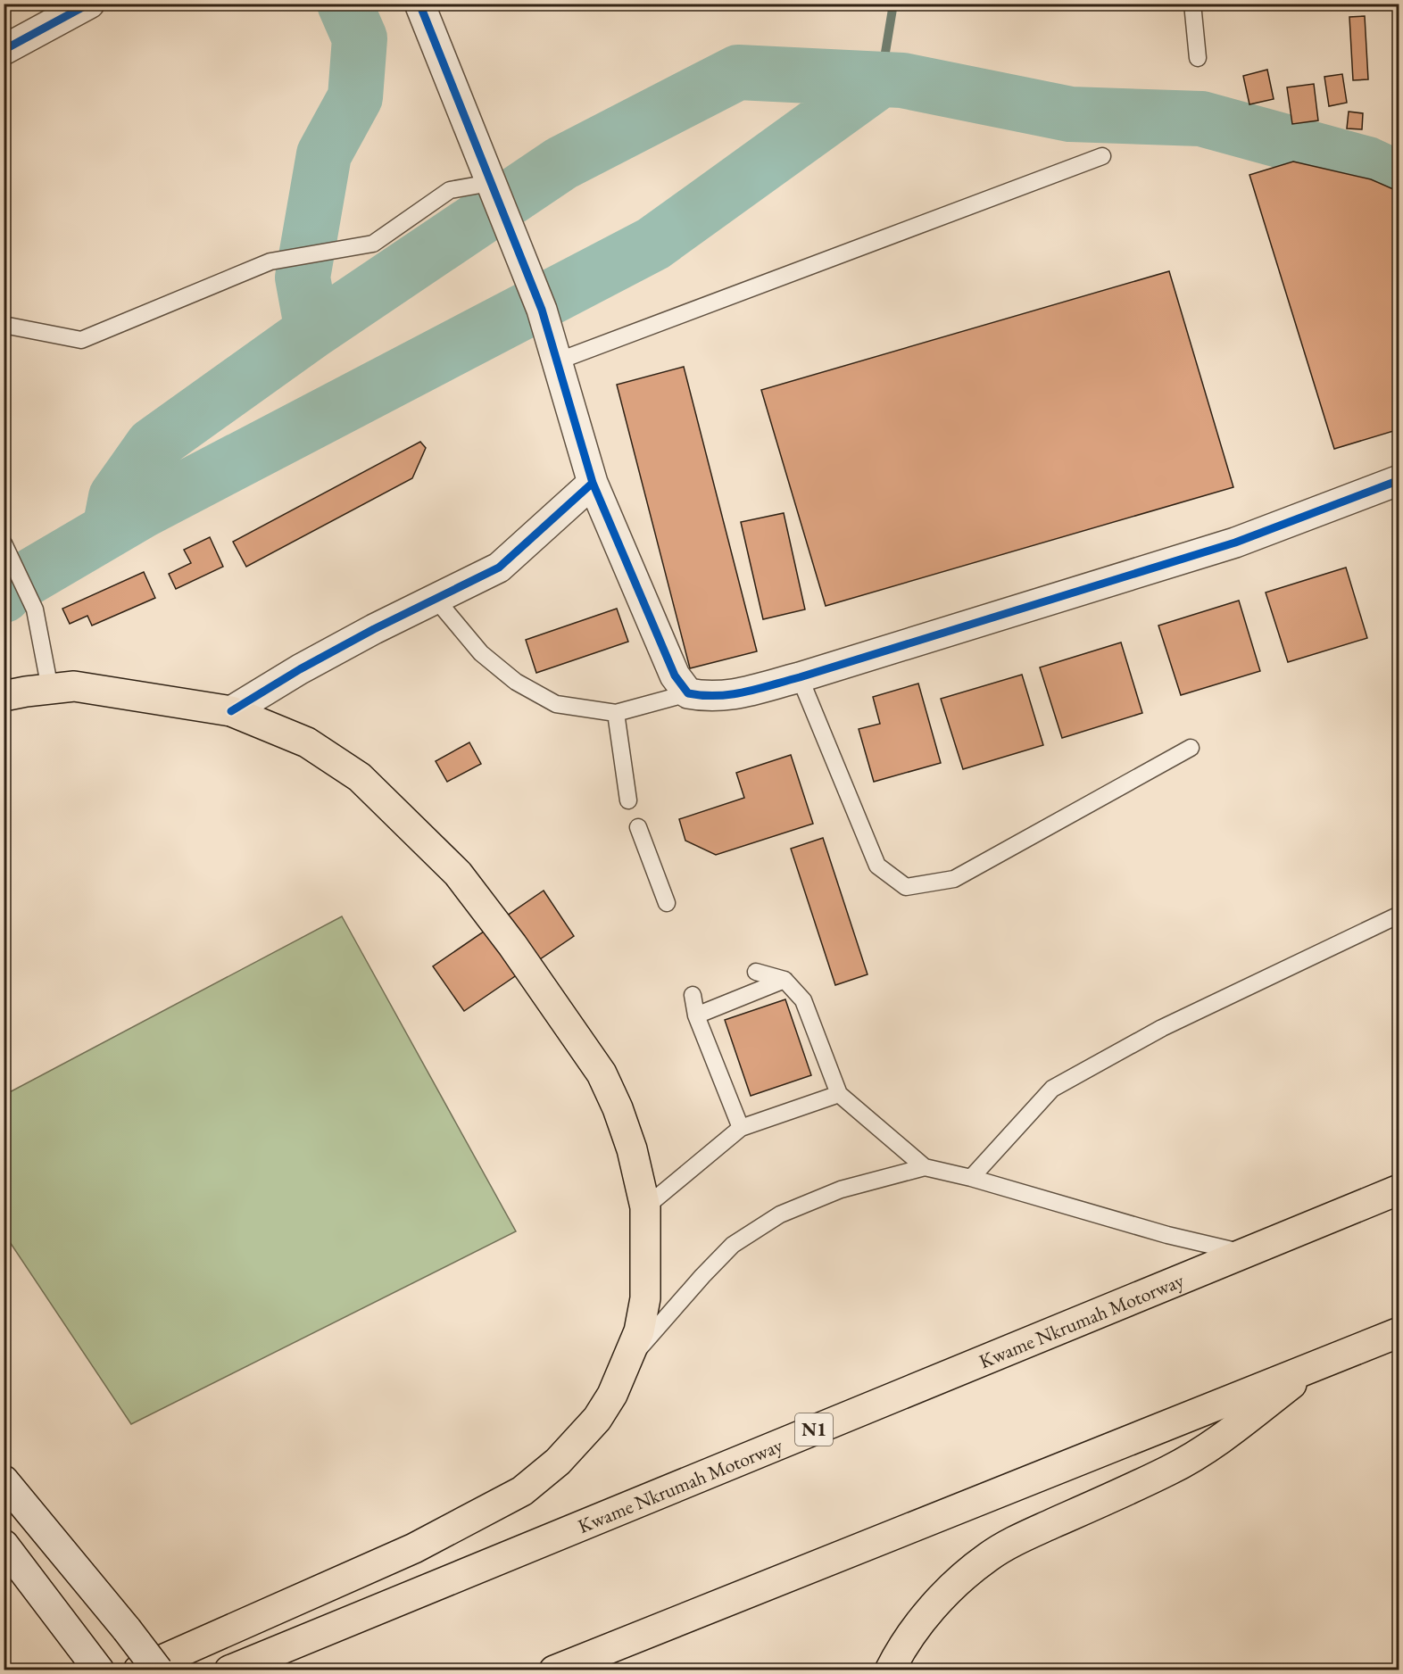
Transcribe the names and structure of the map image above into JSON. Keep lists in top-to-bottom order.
{
  "streets": {
    "highway": ["Kwame Nkrumah Motorway", "N1"]
  }
}
